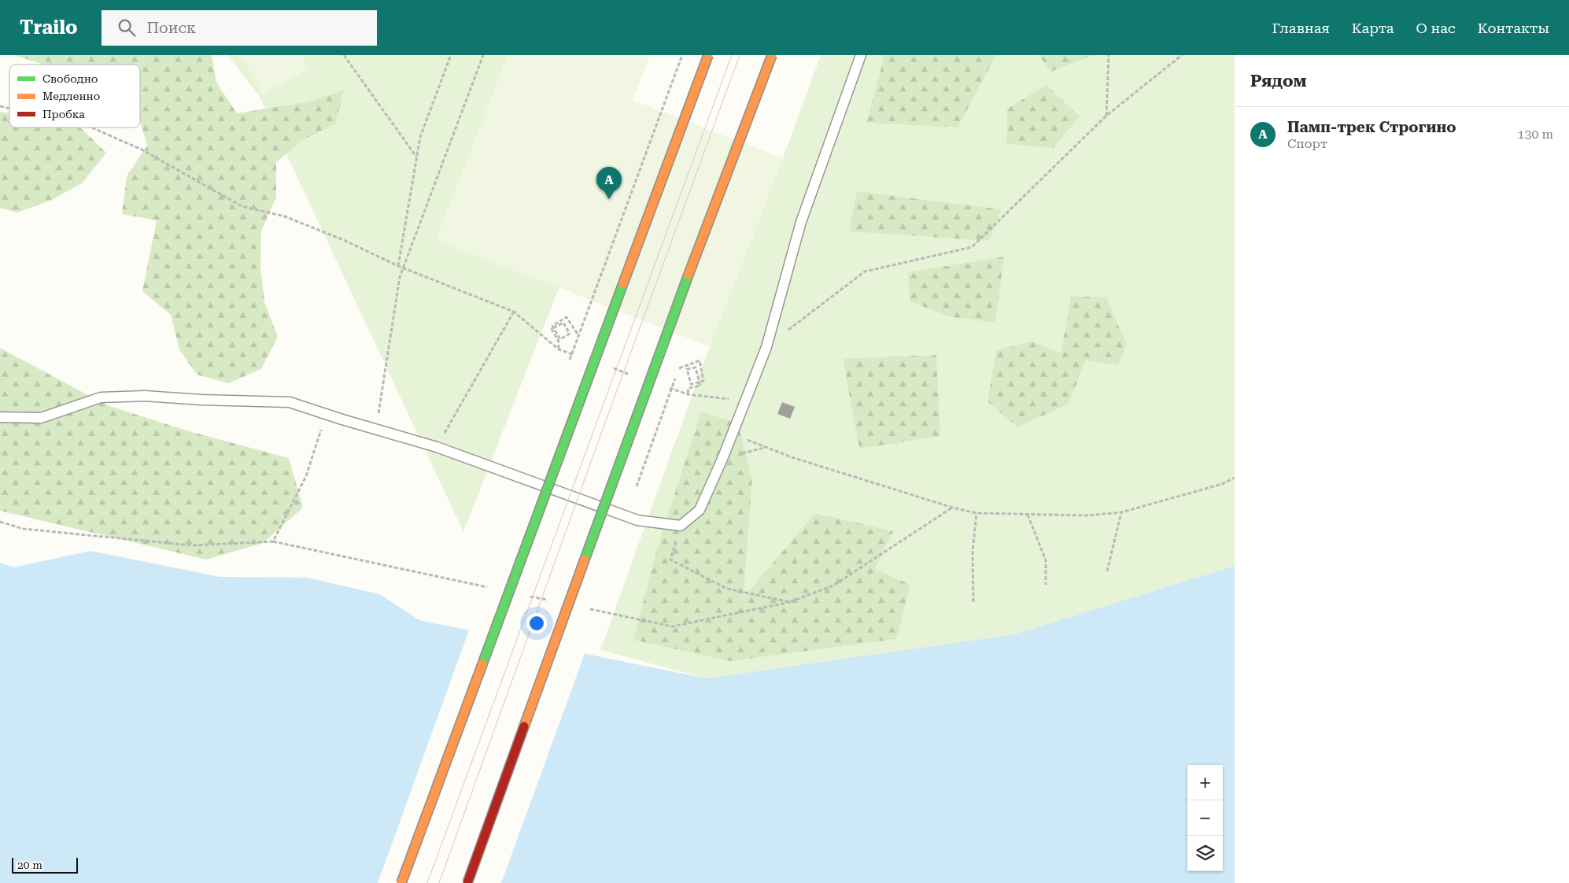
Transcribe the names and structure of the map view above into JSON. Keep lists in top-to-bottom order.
{
  "legend": ["Свободно", "Медленно", "Пробка"],
  "scale_bar": "20 m",
  "page": {
    "header": "Trailo",
    "search": "Поиск",
    "nav": [
      "Главная",
      "Карта",
      "О нас",
      "Контакты"
    ],
    "heading": "Рядом",
    "list": [
      {
        "mark": "A",
        "name": "Памп-трек Строгино",
        "note": "Спорт",
        "value": "130 m"
      }
    ],
    "pins": "A",
    "map_buttons": ["+", "−"],
    "scale": "20 m"
  }
}
